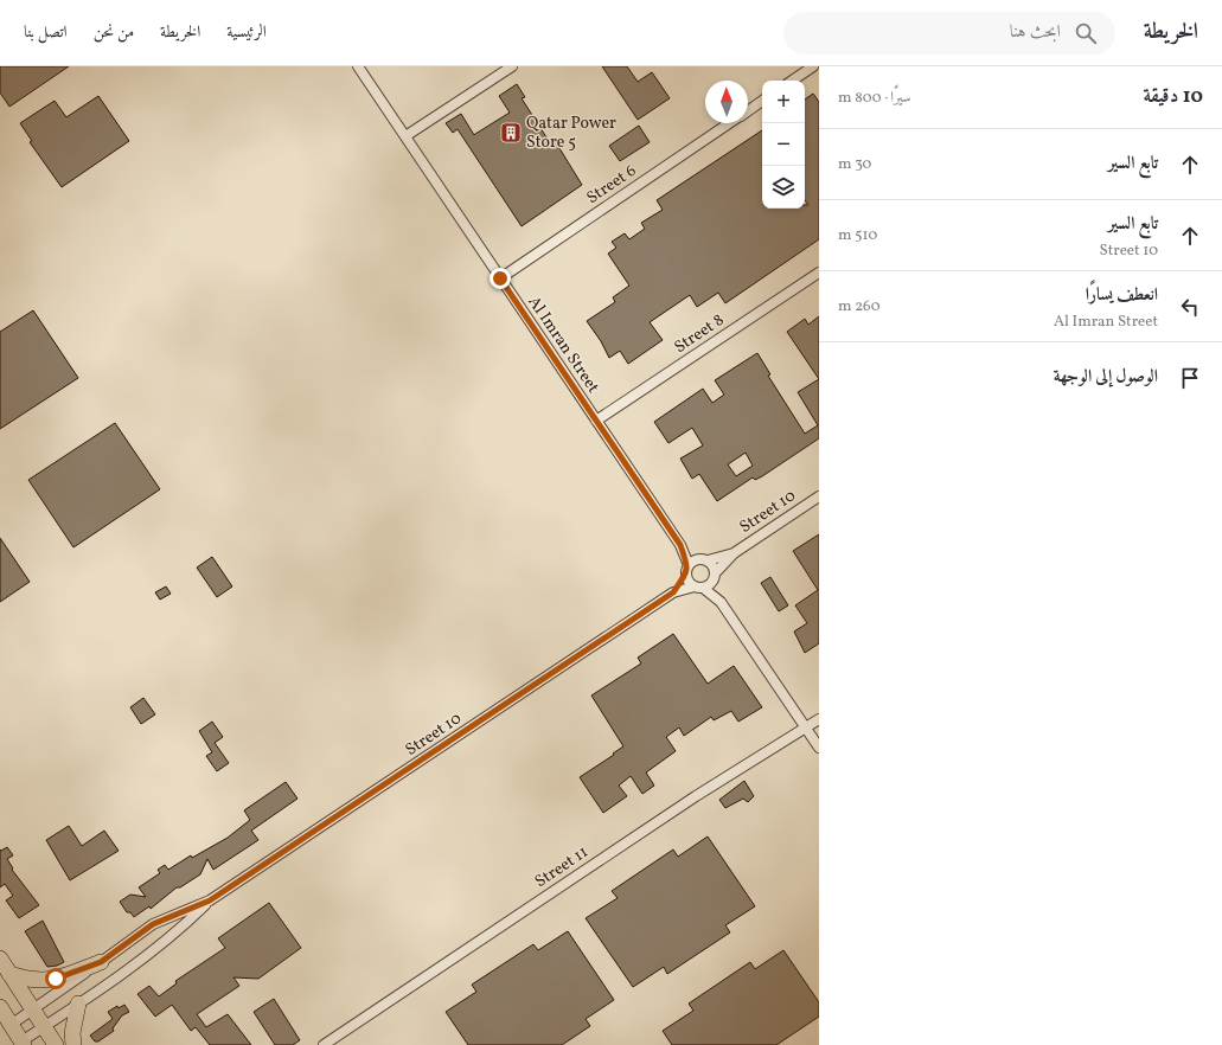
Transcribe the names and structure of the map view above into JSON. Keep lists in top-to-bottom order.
{
  "streets": {
    "street": [
      "Street 6",
      "Street 8",
      "Al Imran Street",
      "Street 10",
      "Street 11"
    ]
  },
  "crossings": [
    ["Street 6", "Al Imran Street"],
    ["Street 8", "Al Imran Street"],
    ["Al Imran Street", "Street 10"]
  ],
  "places": {
    "building": ["Qatar Power Store 5"]
  },
  "north": "top",
  "page": {
    "header": "الخريطة",
    "search": "ابحث هنا",
    "nav": [
      "الرئيسية",
      "الخريطة",
      "من نحن",
      "اتصل بنا"
    ],
    "heading": ["10 دقيقة", "سيرًا · 800 m"],
    "map_buttons": ["+", "−"],
    "list": [
      ["تابع السير", "30 m"],
      ["تابع السير", "Street 10", "510 m"],
      ["انعطف يسارًا", "Al Imran Street", "260 m"],
      "الوصول إلى الوجهة"
    ]
  }
}
